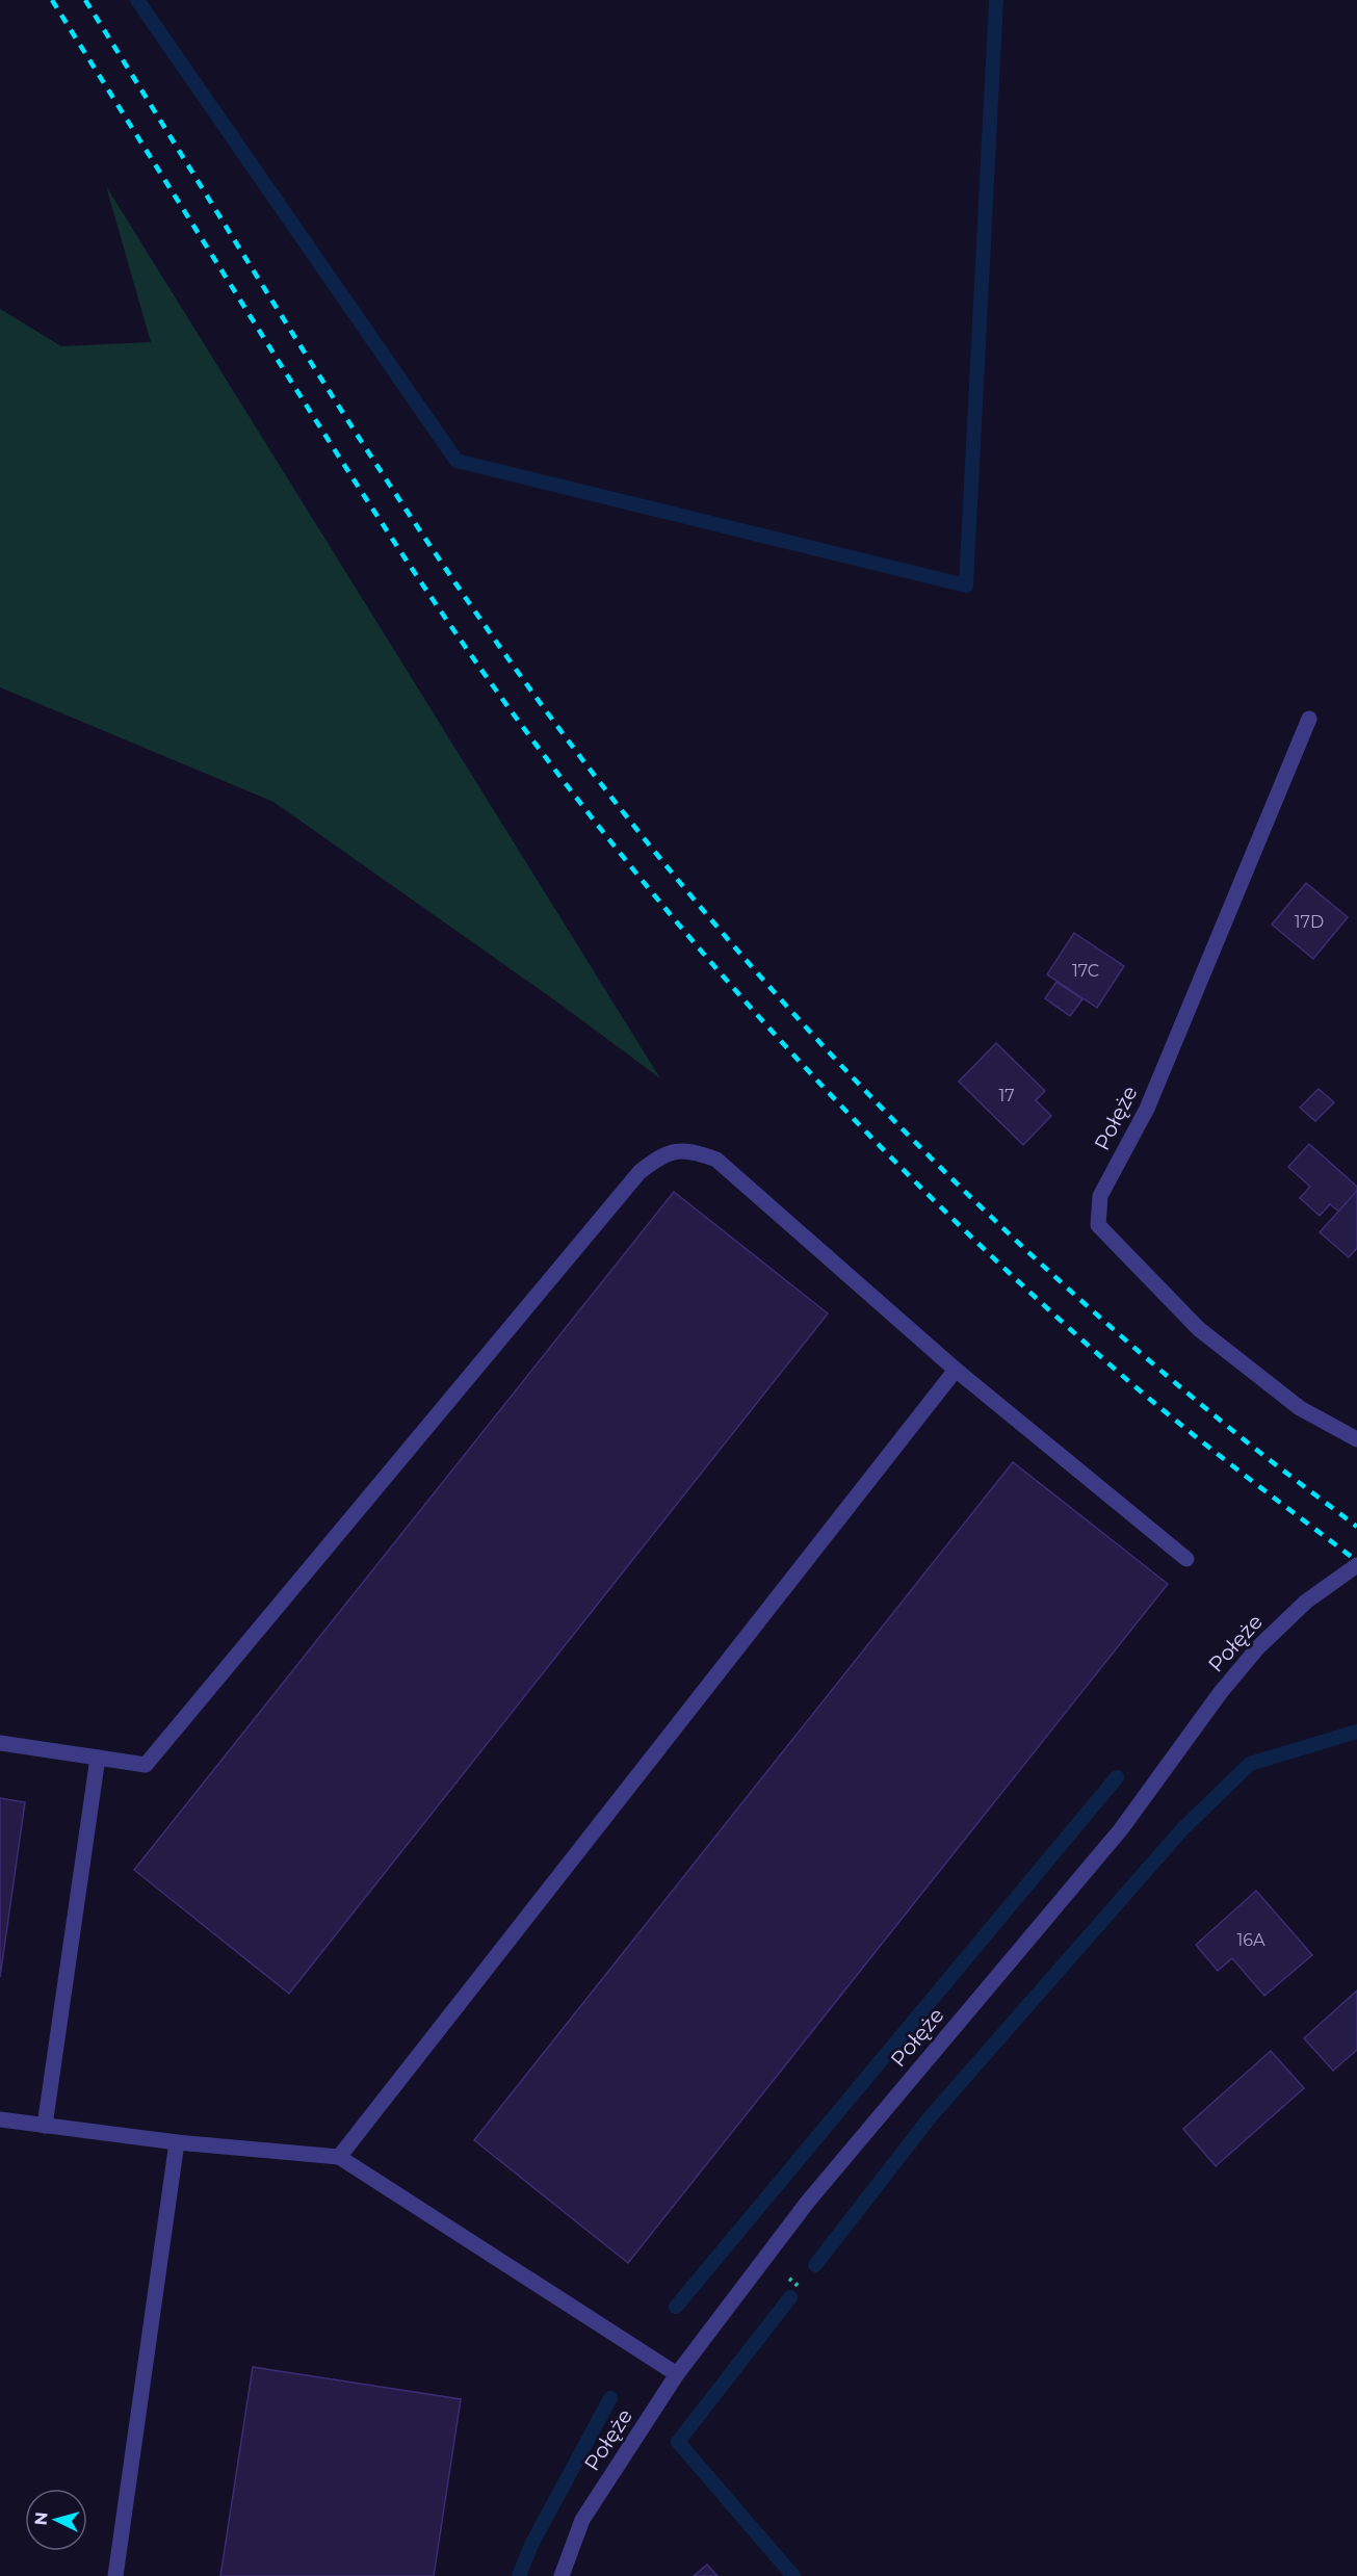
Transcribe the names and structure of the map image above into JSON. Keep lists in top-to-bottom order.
{
  "streets": {
    "street": ["Połęże"]
  },
  "house_numbers": [
    "17D",
    "17C",
    "17",
    "16A"
  ],
  "north": "left"
}
